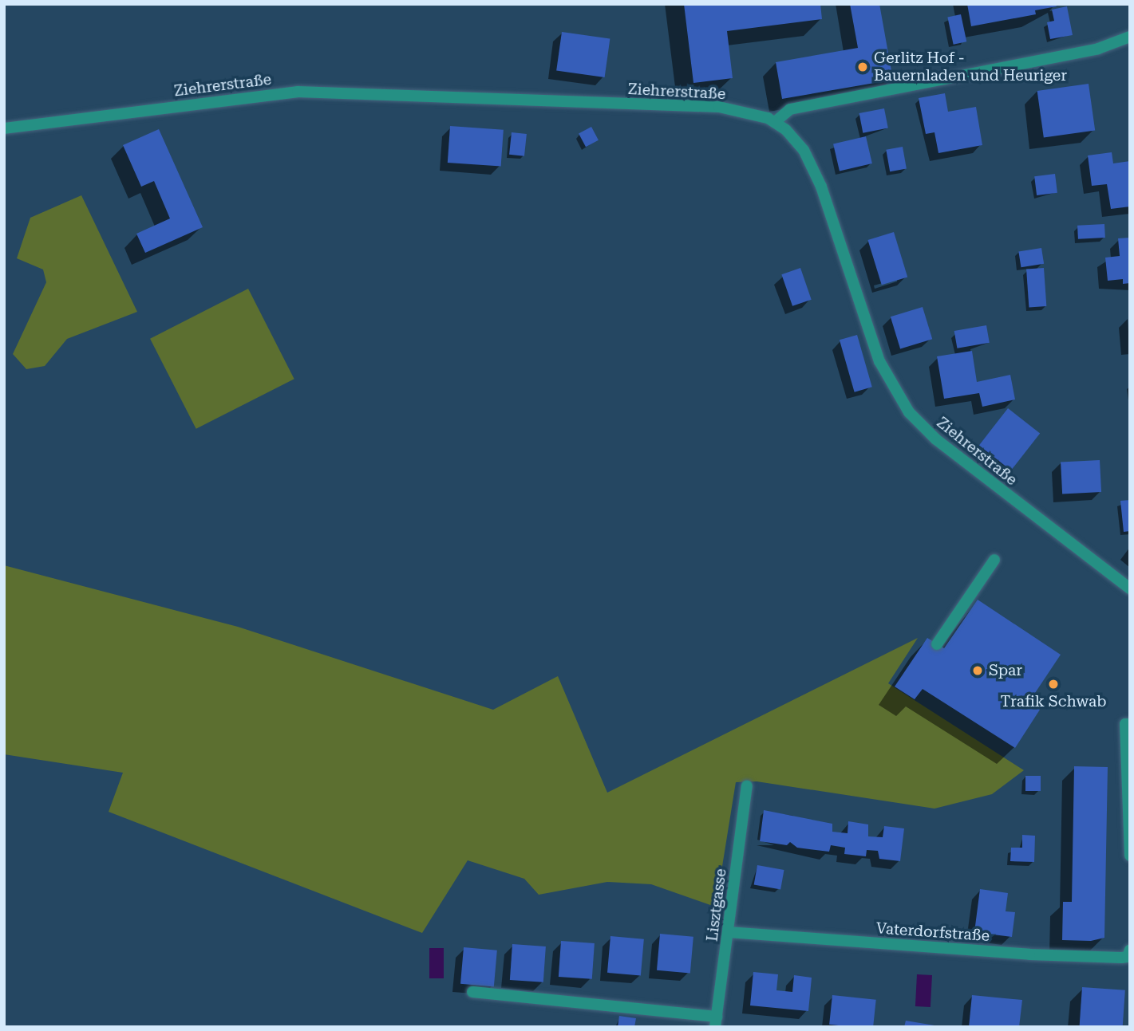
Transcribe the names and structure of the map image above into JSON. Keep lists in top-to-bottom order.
{
  "streets": {
    "street": ["Ziehrerstraße", "Lisztgasse", "Vaterdorfstraße"]
  },
  "crossings": [
    ["Lisztgasse", "Vaterdorfstraße"]
  ],
  "places": ["Gerlitz Hof - Bauernladen und Heuriger", "Spar", "Trafik Schwab"]
}
